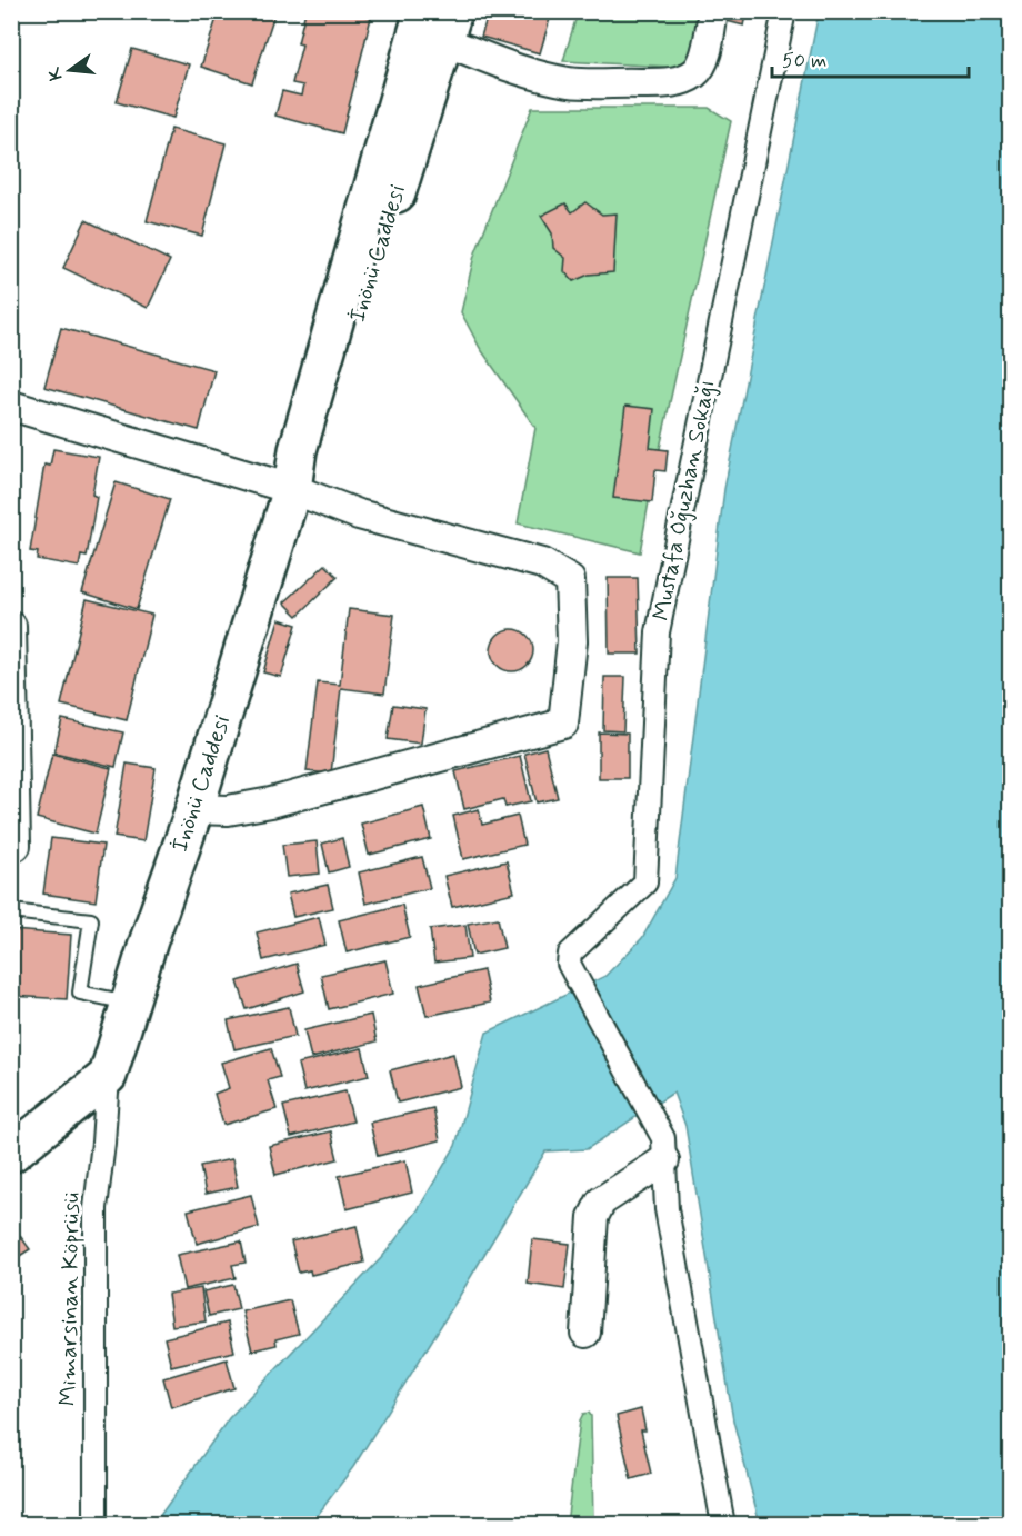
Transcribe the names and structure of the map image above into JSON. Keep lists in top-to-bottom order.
{
  "streets": {
    "main road": ["İnönü Caddesi"],
    "street": ["Mustafa Oğuzhan Sokağı", "Mimarsinan Köprüsü"]
  },
  "crossings": [
    ["İnönü Caddesi", "Mimarsinan Köprüsü"]
  ],
  "scale_bar": "50 m",
  "north": "left"
}
